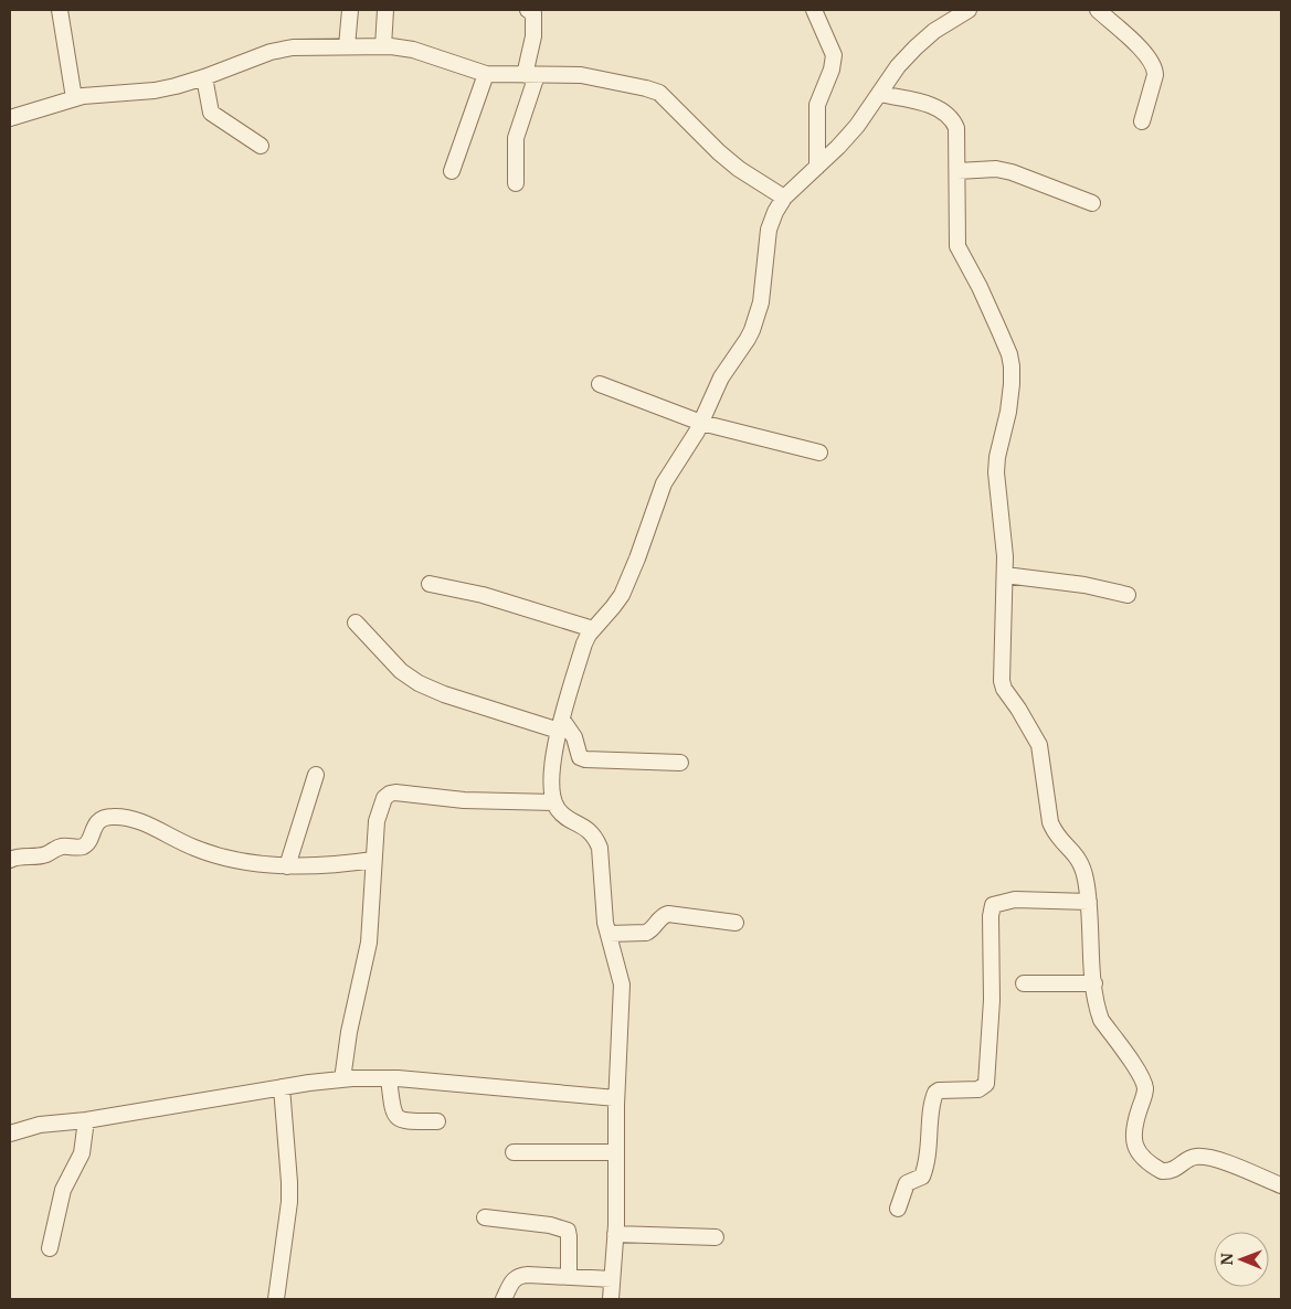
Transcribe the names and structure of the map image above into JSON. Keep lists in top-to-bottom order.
{
  "north": "left"
}
